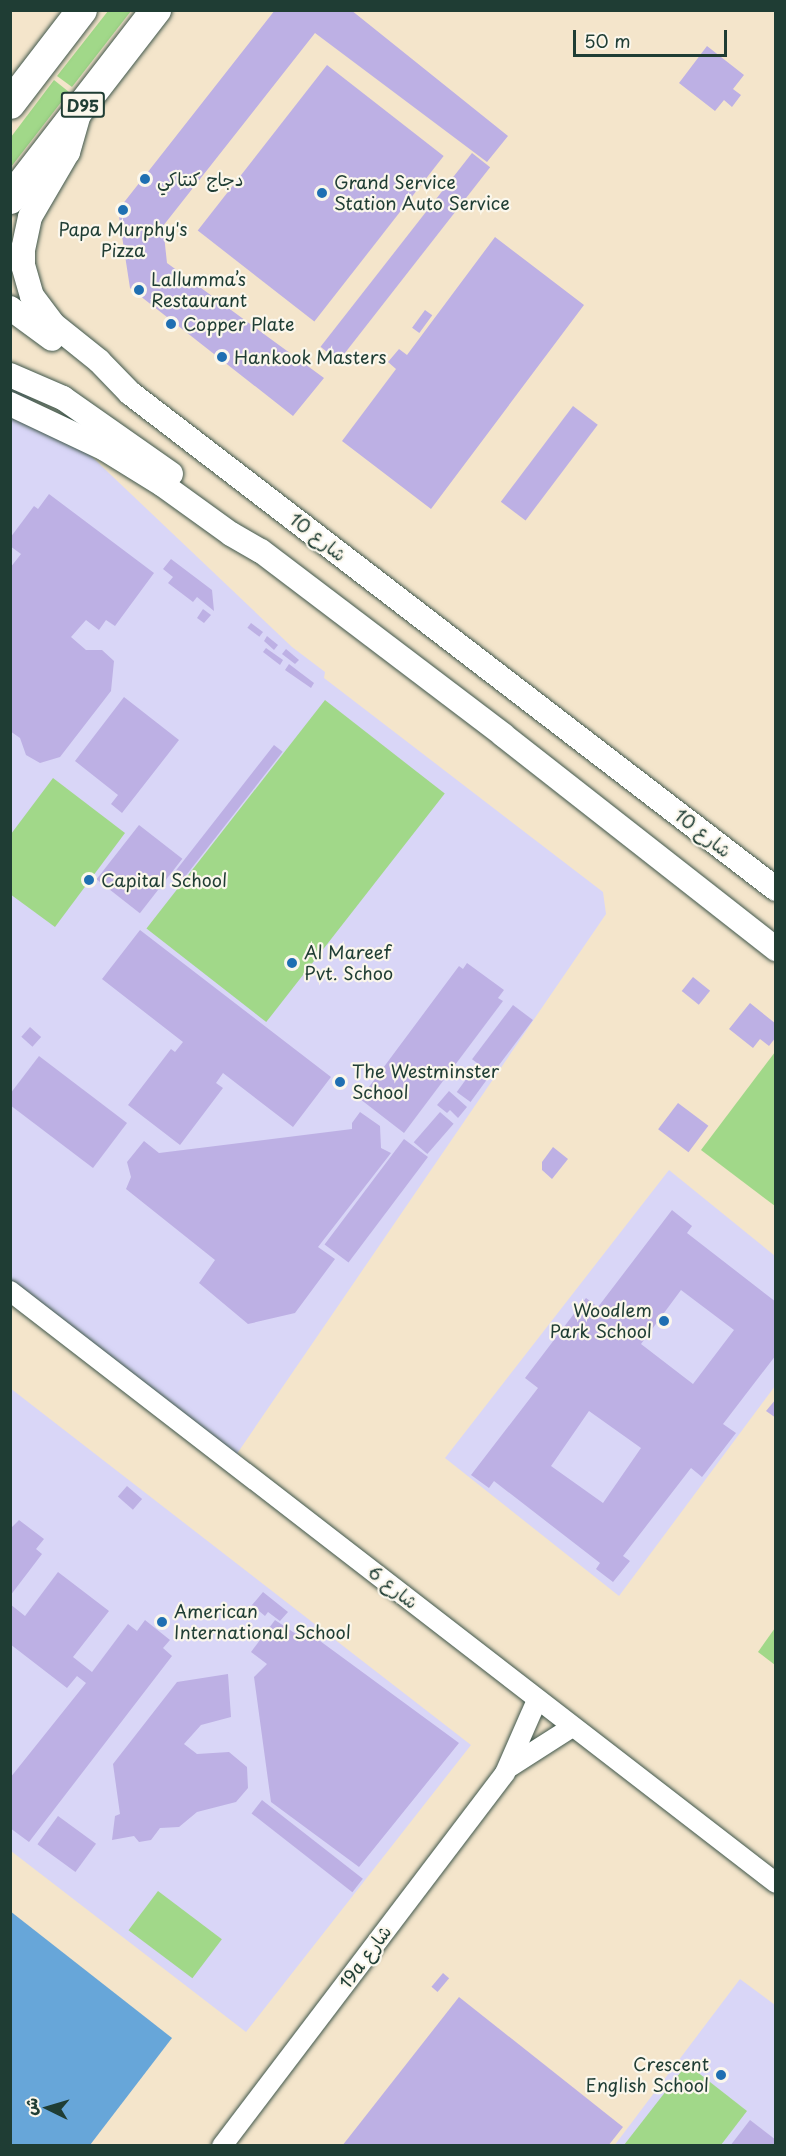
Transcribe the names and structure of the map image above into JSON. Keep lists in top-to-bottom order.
{
  "streets": {
    "main road": ["D95"],
    "street": ["شارع 10", "شارع 6", "19a شارع"]
  },
  "crossings": [
    ["D95", "شارع 10"],
    ["شارع 6", "19a شارع"]
  ],
  "places": [
    "دجاج كنتاكي",
    "Grand Service Station Auto Service",
    "Papa Murphy's Pizza",
    "Lallumma’s Restaurant",
    "Copper Plate",
    "Hankook Masters",
    "Capital School",
    "Al Mareef Pvt. Schoo",
    "The Westminster School",
    "Woodlem Park School",
    "American International School",
    "Crescent English School"
  ],
  "scale_bar": "50 m",
  "north": "left"
}
